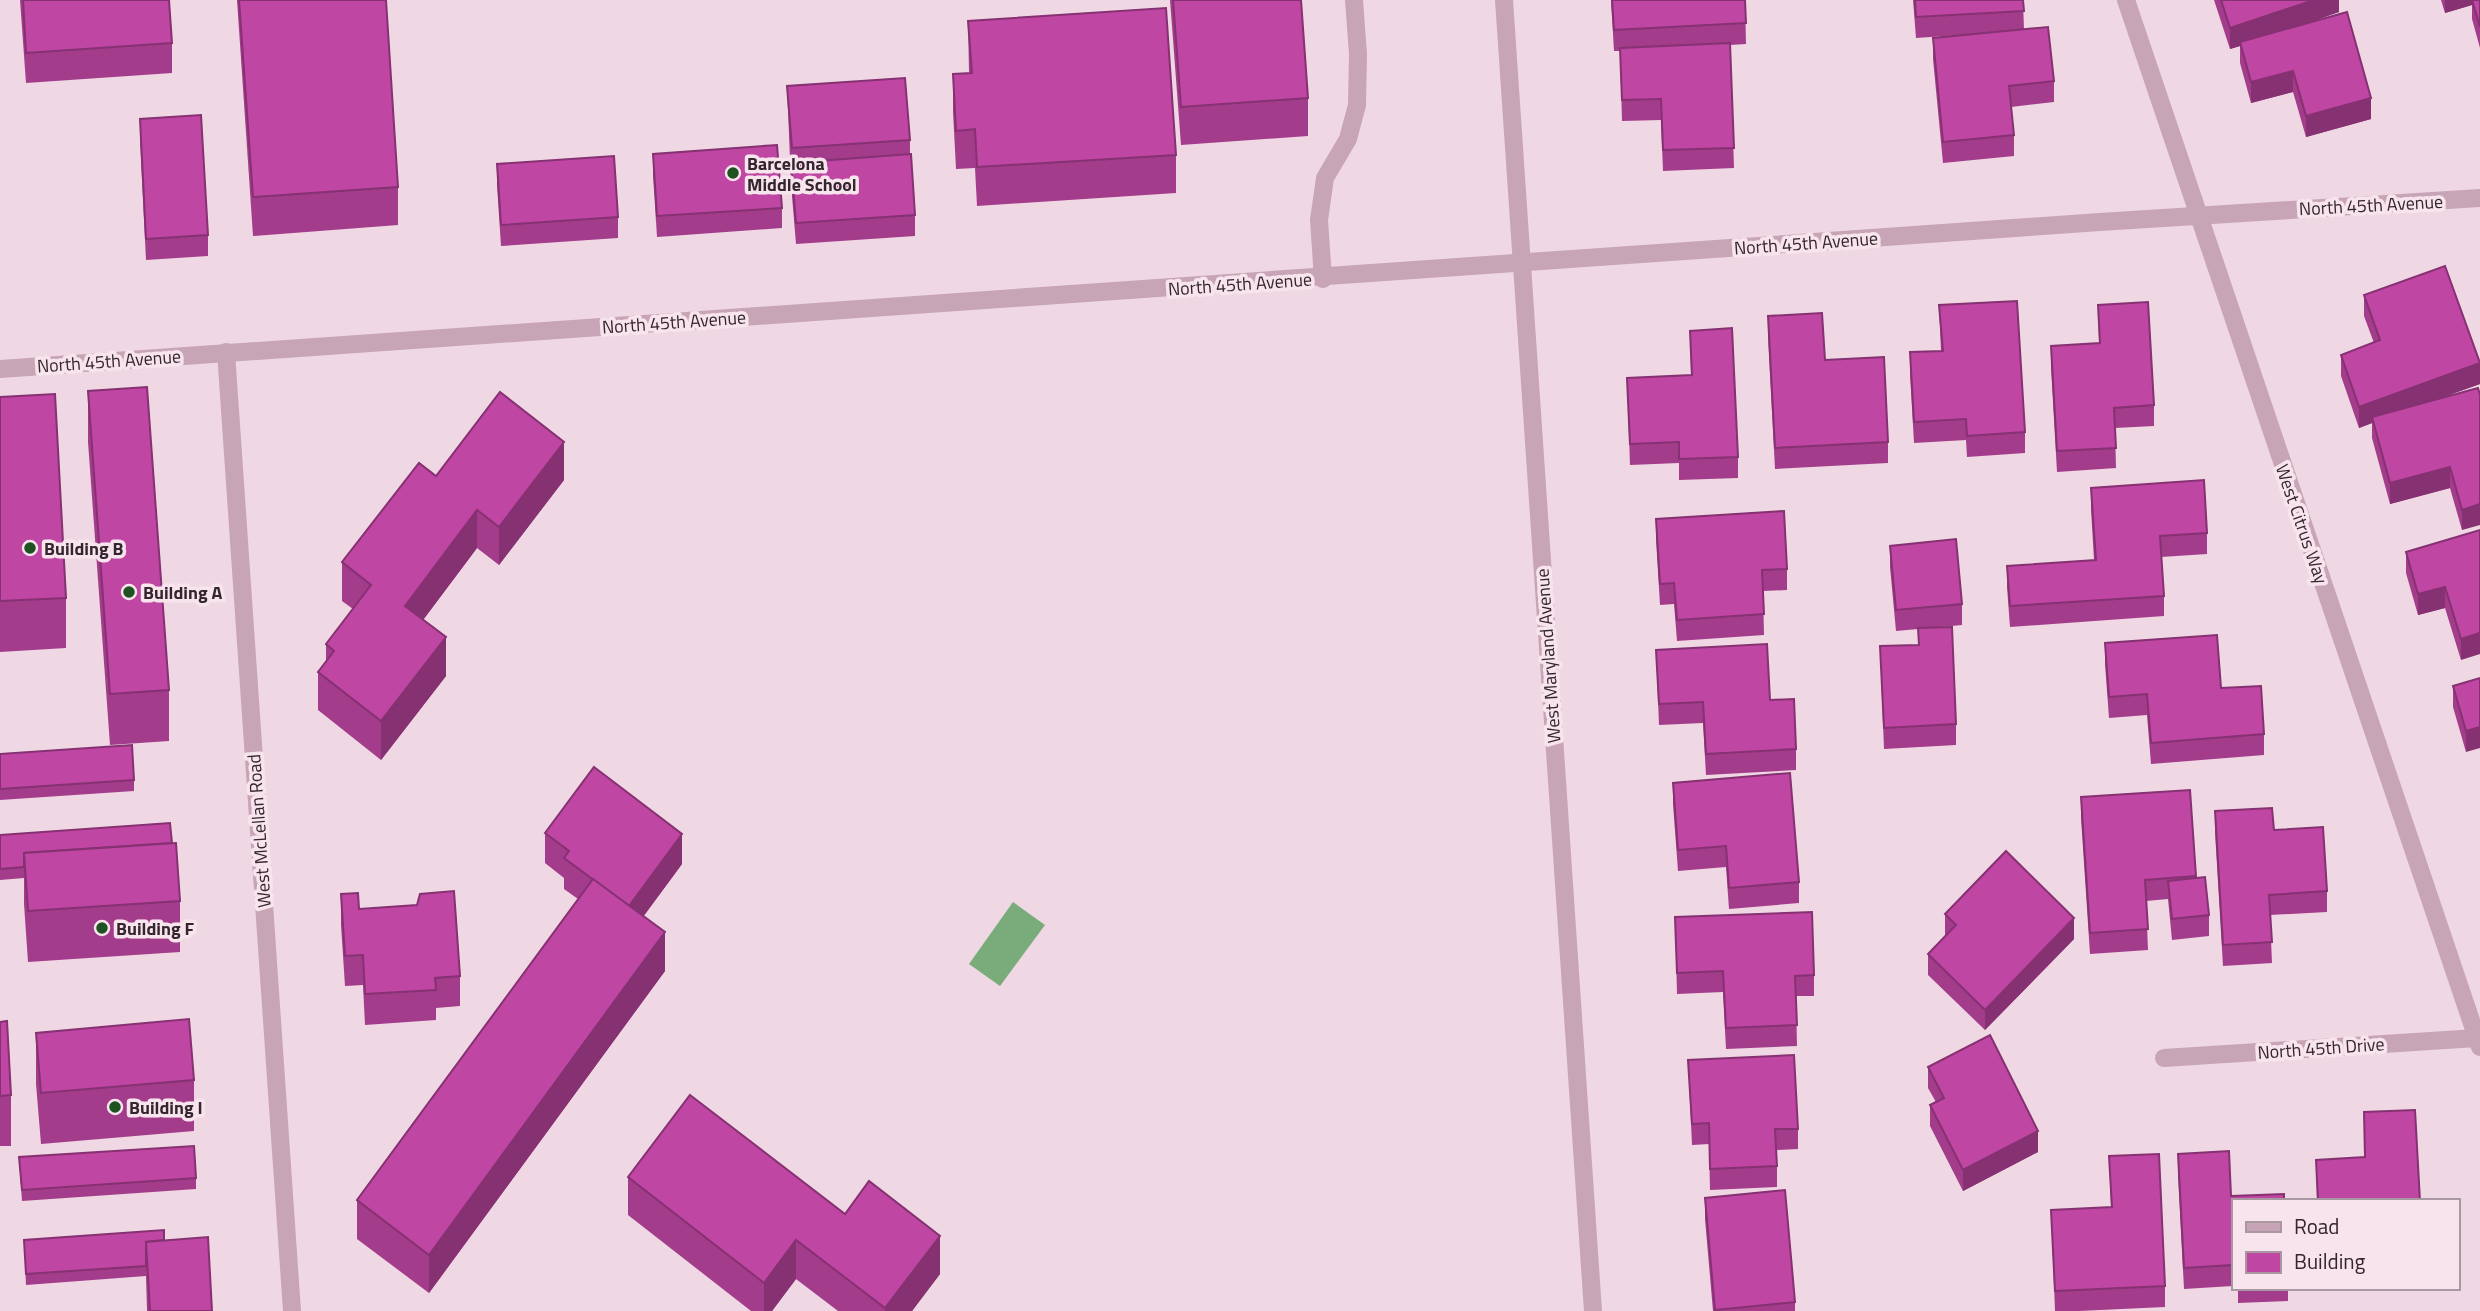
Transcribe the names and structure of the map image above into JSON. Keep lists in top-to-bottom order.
{
  "streets": {
    "street": [
      "North 45th Avenue",
      "West Citrus Way",
      "West Maryland Avenue",
      "West McLellan Road",
      "North 45th Drive"
    ]
  },
  "crossings": [
    ["North 45th Avenue", "West Citrus Way"],
    ["North 45th Avenue", "West Maryland Avenue"],
    ["North 45th Avenue", "West McLellan Road"],
    ["West Citrus Way", "North 45th Drive"]
  ],
  "places": [
    "Barcelona Middle School",
    "Building B",
    "Building A",
    "Building F",
    "Building I"
  ],
  "legend": ["Road", "Building"]
}
